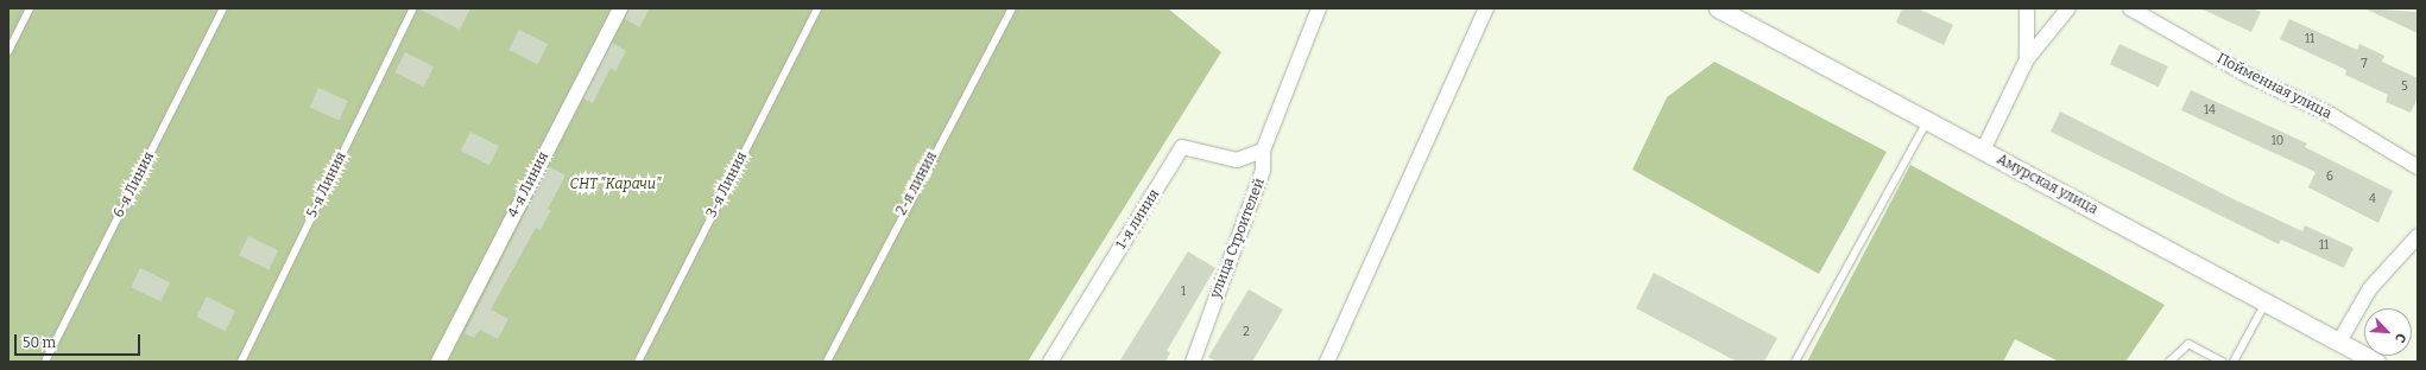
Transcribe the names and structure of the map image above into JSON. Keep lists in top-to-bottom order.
{
  "streets": {
    "street": [
      "Пойменная улица",
      "4-я Линия",
      "Амурская улица",
      "1-я линия",
      "улица Строителей"
    ],
    "lane": [
      "2-я линия",
      "6-я Линия",
      "5-я Линия",
      "3-я Линия"
    ]
  },
  "crossings": [
    ["1-я линия", "улица Строителей"]
  ],
  "parks": ["СНТ \"Карачи\""],
  "house_numbers": [
    "11",
    "7",
    "5",
    "14",
    "10",
    "6",
    "4",
    "11",
    "1",
    "2"
  ],
  "scale_bar": "50 m",
  "north": "bottom right"
}
